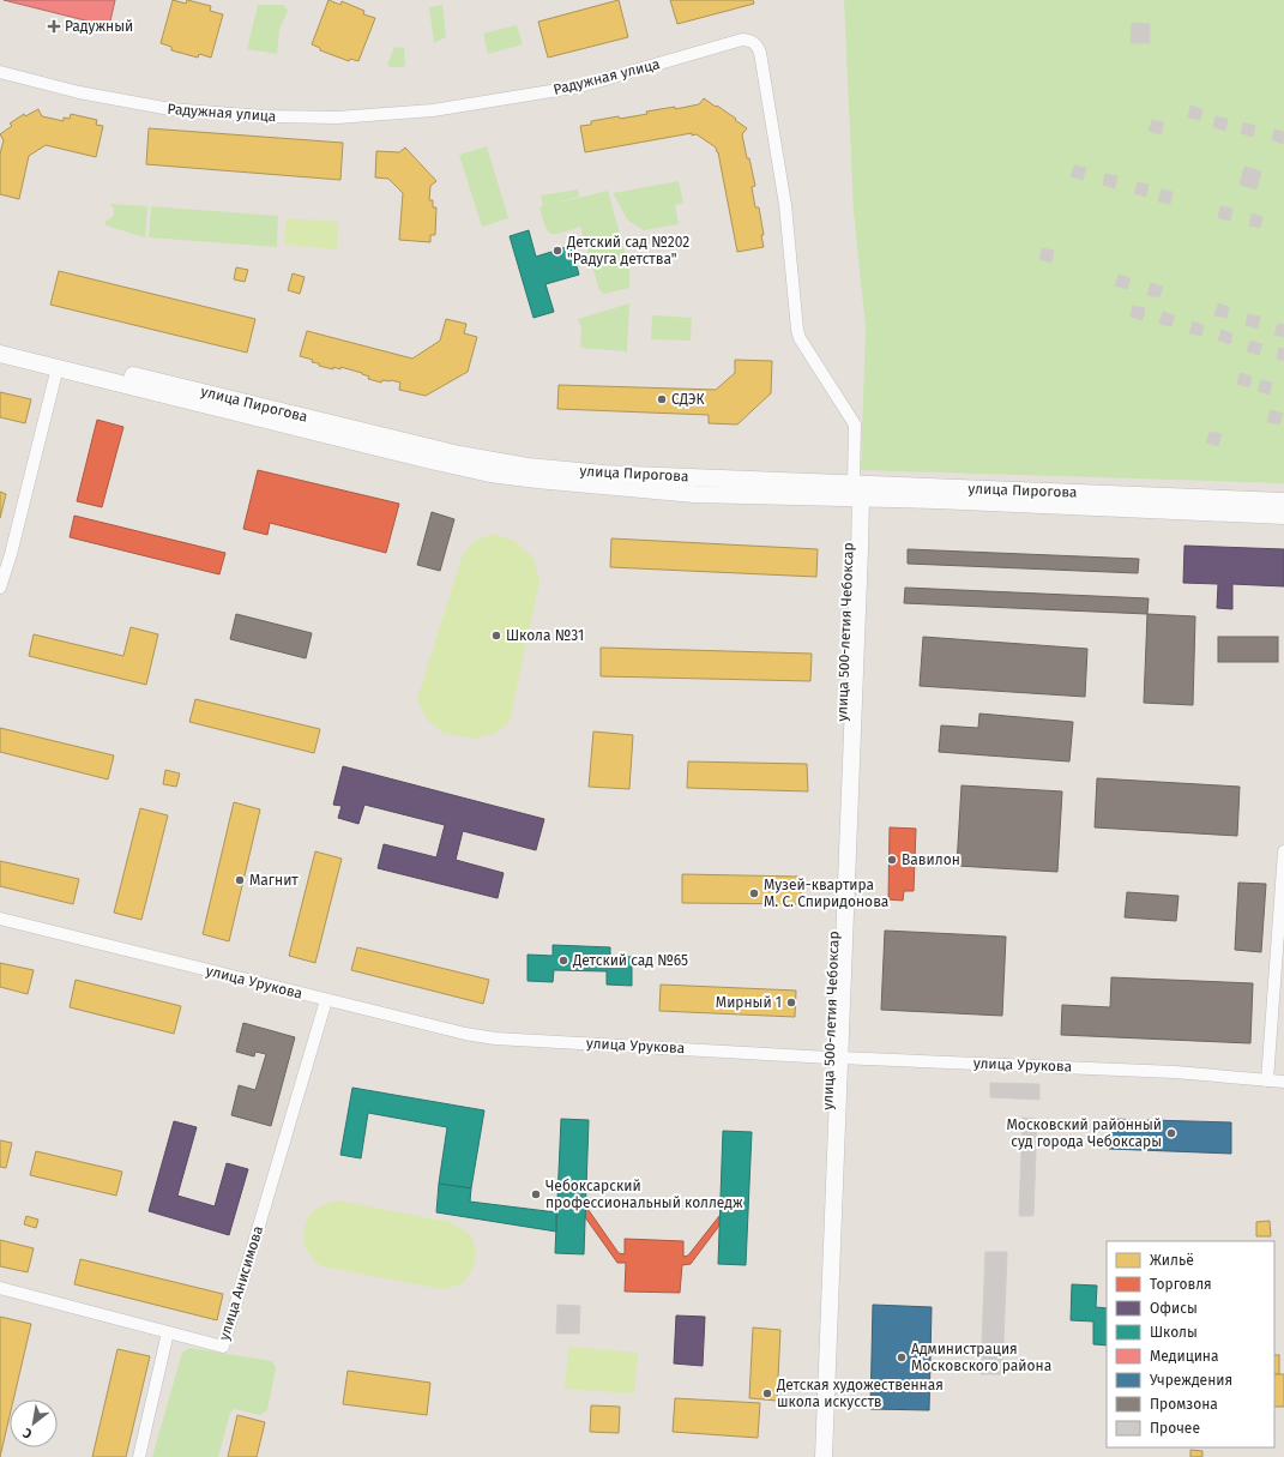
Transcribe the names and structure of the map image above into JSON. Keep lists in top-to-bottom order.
{
  "streets": {
    "main road": ["улица Пирогова", "улица 500-летия Чебоксар"],
    "street": ["Радужная улица", "улица Урукова", "улица Анисимова"]
  },
  "crossings": [
    ["Радужная улица", "улица Пирогова"],
    ["Радужная улица", "улица 500-летия Чебоксар"],
    ["улица Пирогова", "улица 500-летия Чебоксар"],
    ["улица 500-летия Чебоксар", "улица Урукова"],
    ["улица Урукова", "улица Анисимова"]
  ],
  "places": {
    "health": ["Радужный"],
    "other": [
      "Детский сад №202 \"Радуга детства\"",
      "СДЭК",
      "Школа №31",
      "Вавилон",
      "Магнит",
      "Музей-квартира М. С. Спиридонова",
      "Детский сад №65",
      "Мирный 1",
      "Московский районный суд города Чебоксары",
      "Чебоксарский профессиональный колледж",
      "Администрация Московского района",
      "Детская художественная школа искусств"
    ]
  },
  "legend": [
    "Жильё",
    "Торговля",
    "Офисы",
    "Школы",
    "Медицина",
    "Учреждения",
    "Промзона",
    "Прочее"
  ],
  "north": "bottom left"
}
